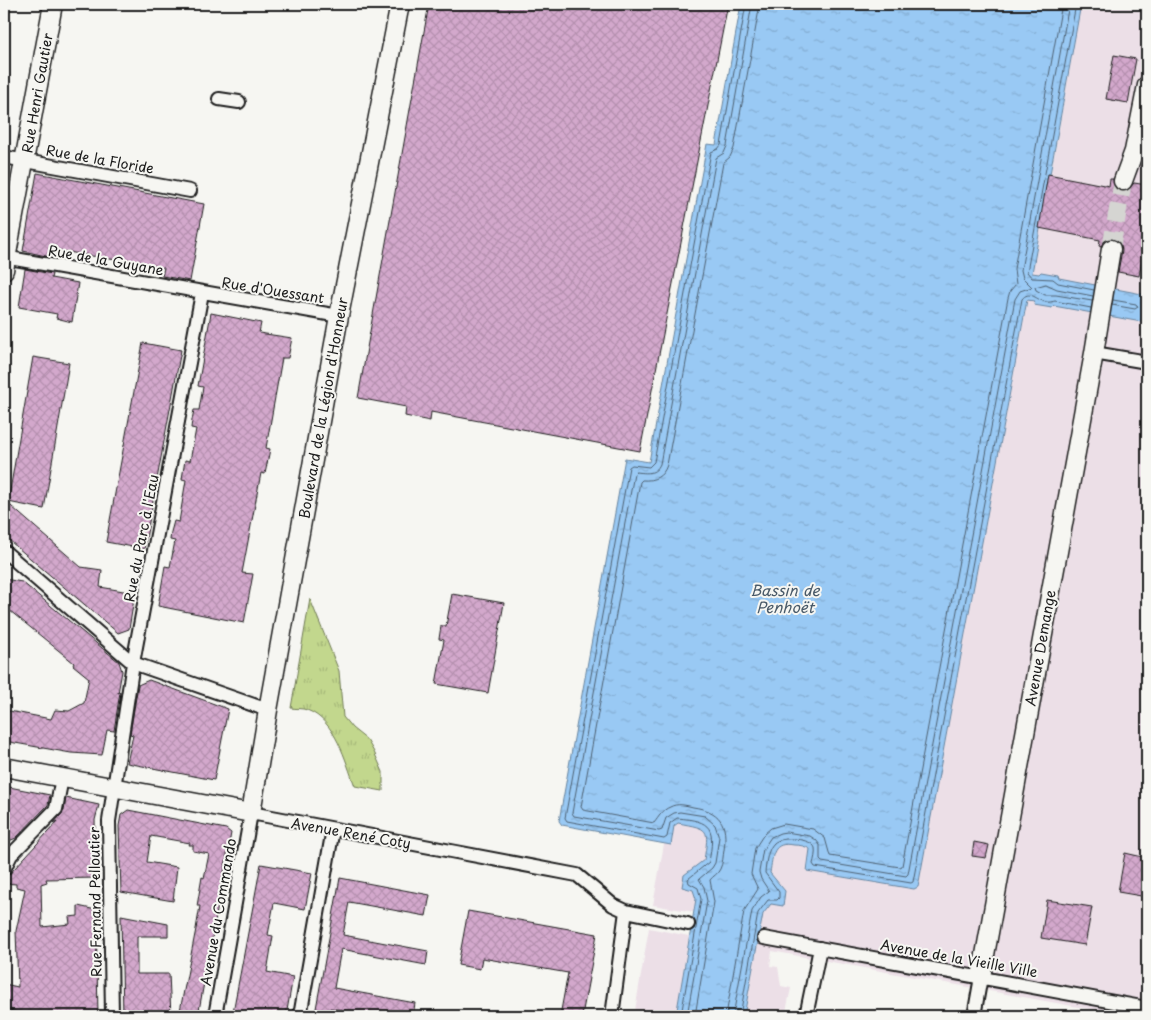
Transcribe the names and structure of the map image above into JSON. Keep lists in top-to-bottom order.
{
  "streets": {
    "street": [
      "Rue Henri Gautier",
      "Rue de la Floride",
      "Rue de la Guyane",
      "Rue d'Ouessant",
      "Boulevard de la Légion d'Honneur",
      "Rue du Parc à l'Eau",
      "Avenue Demange",
      "Avenue René Coty",
      "Rue Fernand Pelloutier",
      "Avenue du Commando",
      "Avenue de la Vieille Ville"
    ]
  },
  "crossings": [
    ["Rue Henri Gautier", "Rue de la Floride"],
    ["Rue Henri Gautier", "Rue de la Guyane"],
    ["Rue de la Guyane", "Rue d'Ouessant"],
    ["Rue de la Guyane", "Rue du Parc à l'Eau"],
    ["Rue d'Ouessant", "Boulevard de la Légion d'Honneur"],
    ["Rue d'Ouessant", "Rue du Parc à l'Eau"],
    ["Boulevard de la Légion d'Honneur", "Avenue René Coty"],
    ["Boulevard de la Légion d'Honneur", "Avenue du Commando"],
    ["Rue du Parc à l'Eau", "Avenue René Coty"],
    ["Rue du Parc à l'Eau", "Rue Fernand Pelloutier"],
    ["Avenue Demange", "Avenue de la Vieille Ville"],
    ["Avenue René Coty", "Rue Fernand Pelloutier"],
    ["Avenue René Coty", "Avenue du Commando"]
  ],
  "water": ["Bassin de Penhoët"]
}
